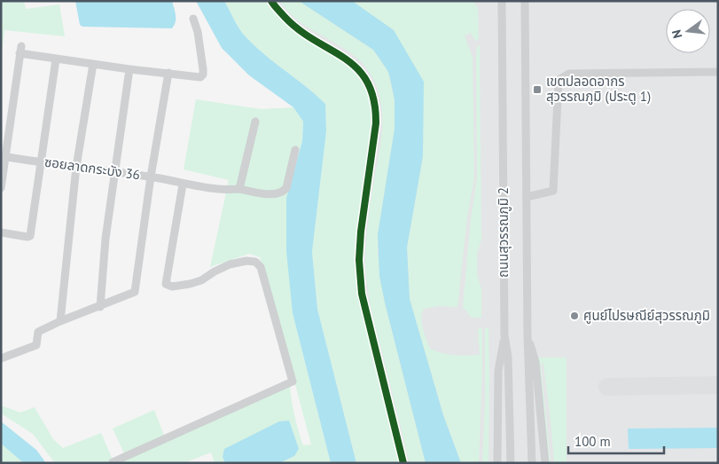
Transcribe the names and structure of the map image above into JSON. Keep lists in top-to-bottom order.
{
  "streets": {
    "street": ["ซอยลาดกระบัง 36", "ถนนสุวรรณภูมิ 2"]
  },
  "places": {
    "transit": ["เขตปลอดอากร สุวรรณภูมิ (ประตู 1)"],
    "other": ["ศูนย์ไปรษณีย์สุวรรณภูมิ"]
  },
  "scale_bar": "100 m",
  "north": "left"
}
